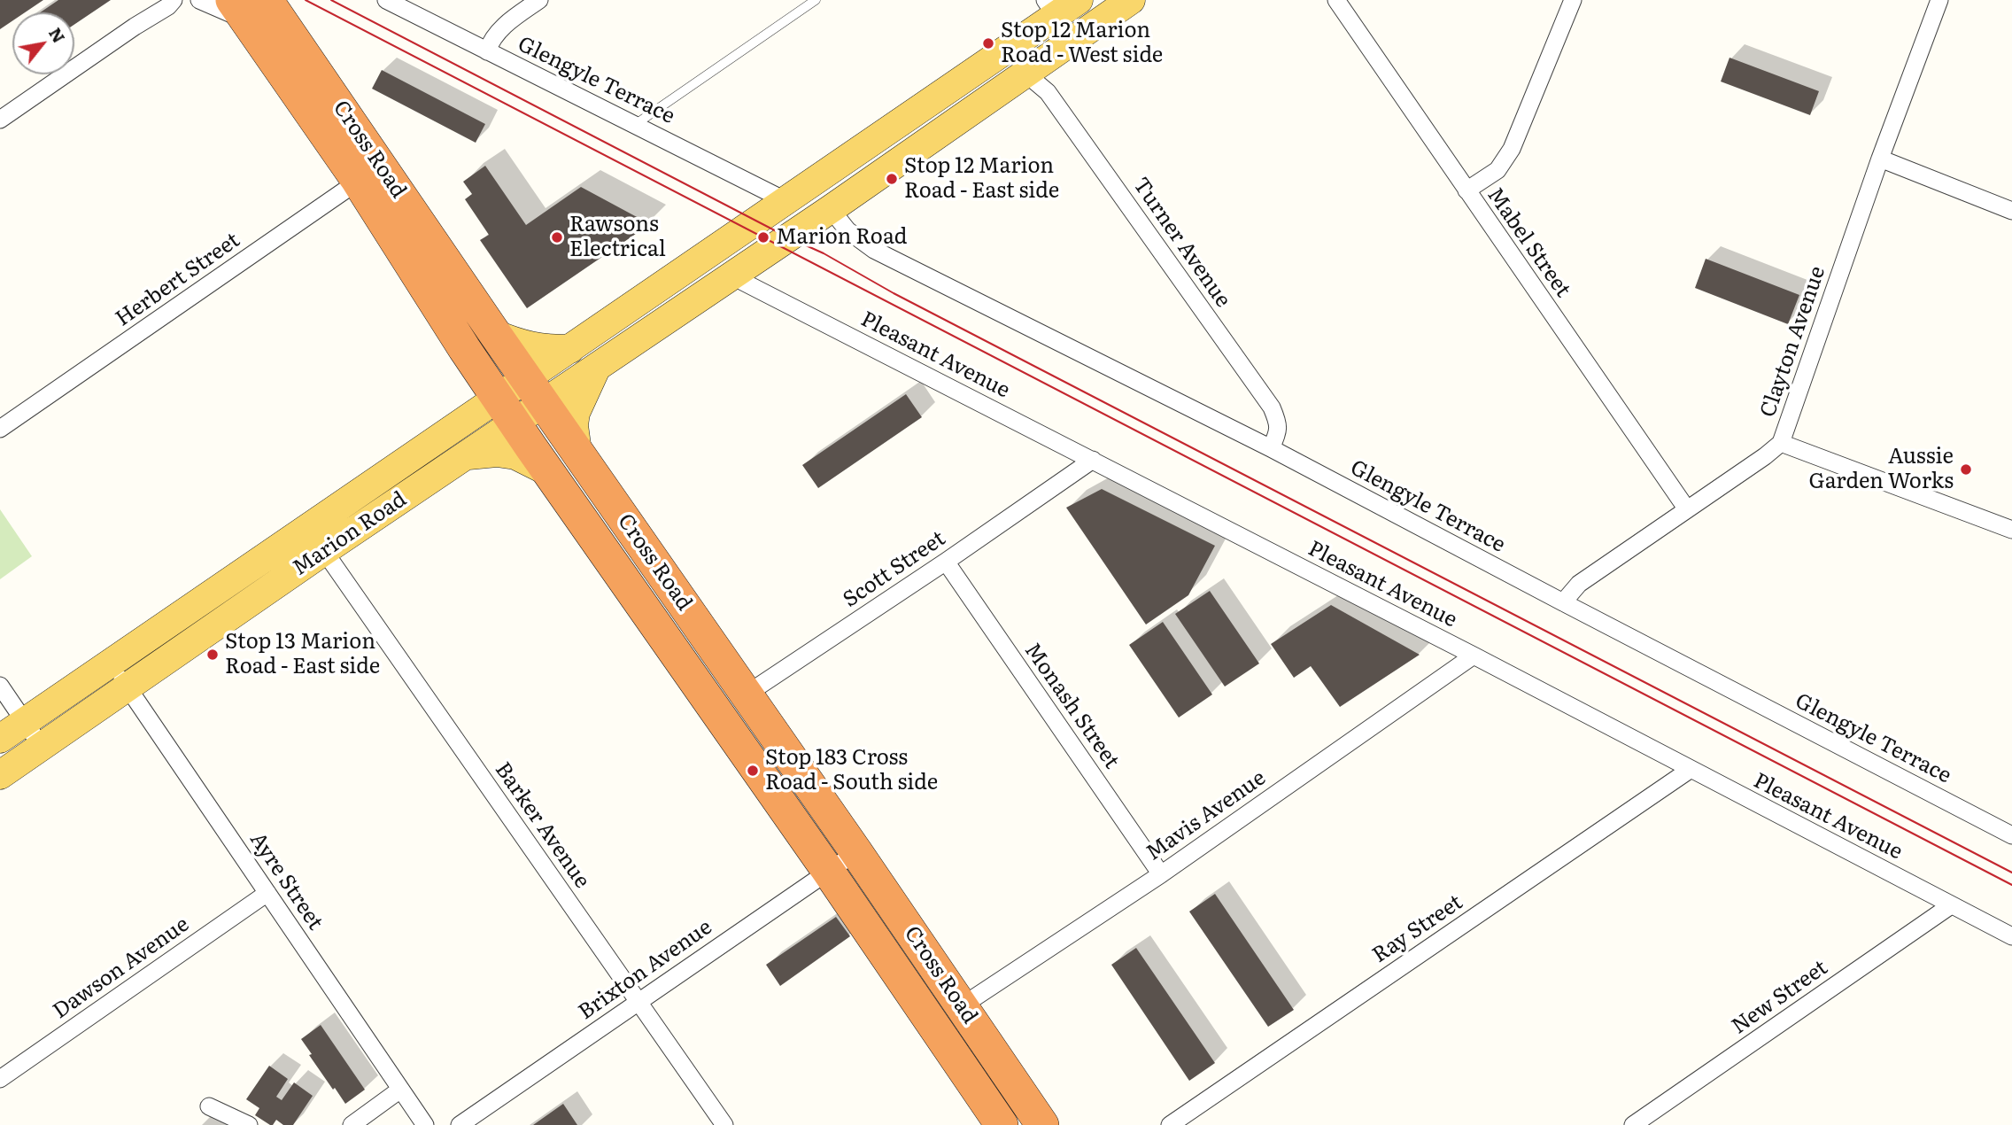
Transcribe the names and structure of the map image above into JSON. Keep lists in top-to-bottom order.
{
  "streets": {
    "highway": ["Cross Road"],
    "main road": ["Marion Road"],
    "street": [
      "Glengyle Terrace",
      "Turner Avenue",
      "Mabel Street",
      "Herbert Street",
      "Clayton Avenue",
      "Pleasant Avenue",
      "Scott Street",
      "Monash Street",
      "Mavis Avenue",
      "Barker Avenue",
      "Ayre Street",
      "Ray Street",
      "Dawson Avenue",
      "Brixton Avenue",
      "New Street"
    ]
  },
  "crossings": [
    ["Glengyle Terrace", "Turner Avenue"],
    ["Glengyle Terrace", "Clayton Avenue"],
    ["Glengyle Terrace", "Marion Road"],
    ["Cross Road", "Herbert Street"],
    ["Cross Road", "Marion Road"],
    ["Cross Road", "Scott Street"],
    ["Cross Road", "Mavis Avenue"],
    ["Cross Road", "Brixton Avenue"],
    ["Turner Avenue", "Marion Road"],
    ["Mabel Street", "Clayton Avenue"],
    ["Pleasant Avenue", "Marion Road"],
    ["Pleasant Avenue", "Scott Street"],
    ["Pleasant Avenue", "Mavis Avenue"],
    ["Pleasant Avenue", "Ray Street"],
    ["Pleasant Avenue", "New Street"],
    ["Marion Road", "Barker Avenue"],
    ["Marion Road", "Ayre Street"],
    ["Scott Street", "Monash Street"],
    ["Monash Street", "Mavis Avenue"],
    ["Barker Avenue", "Brixton Avenue"],
    ["Ayre Street", "Dawson Avenue"]
  ],
  "places": [
    "Stop 12 Marion Road - West side",
    "Stop 12 Marion Road - East side",
    "Rawsons Electrical",
    "Marion Road",
    "Aussie Garden Works",
    "Stop 13 Marion Road - East side",
    "Stop 183 Cross Road - South side"
  ],
  "north": "top right"
}
